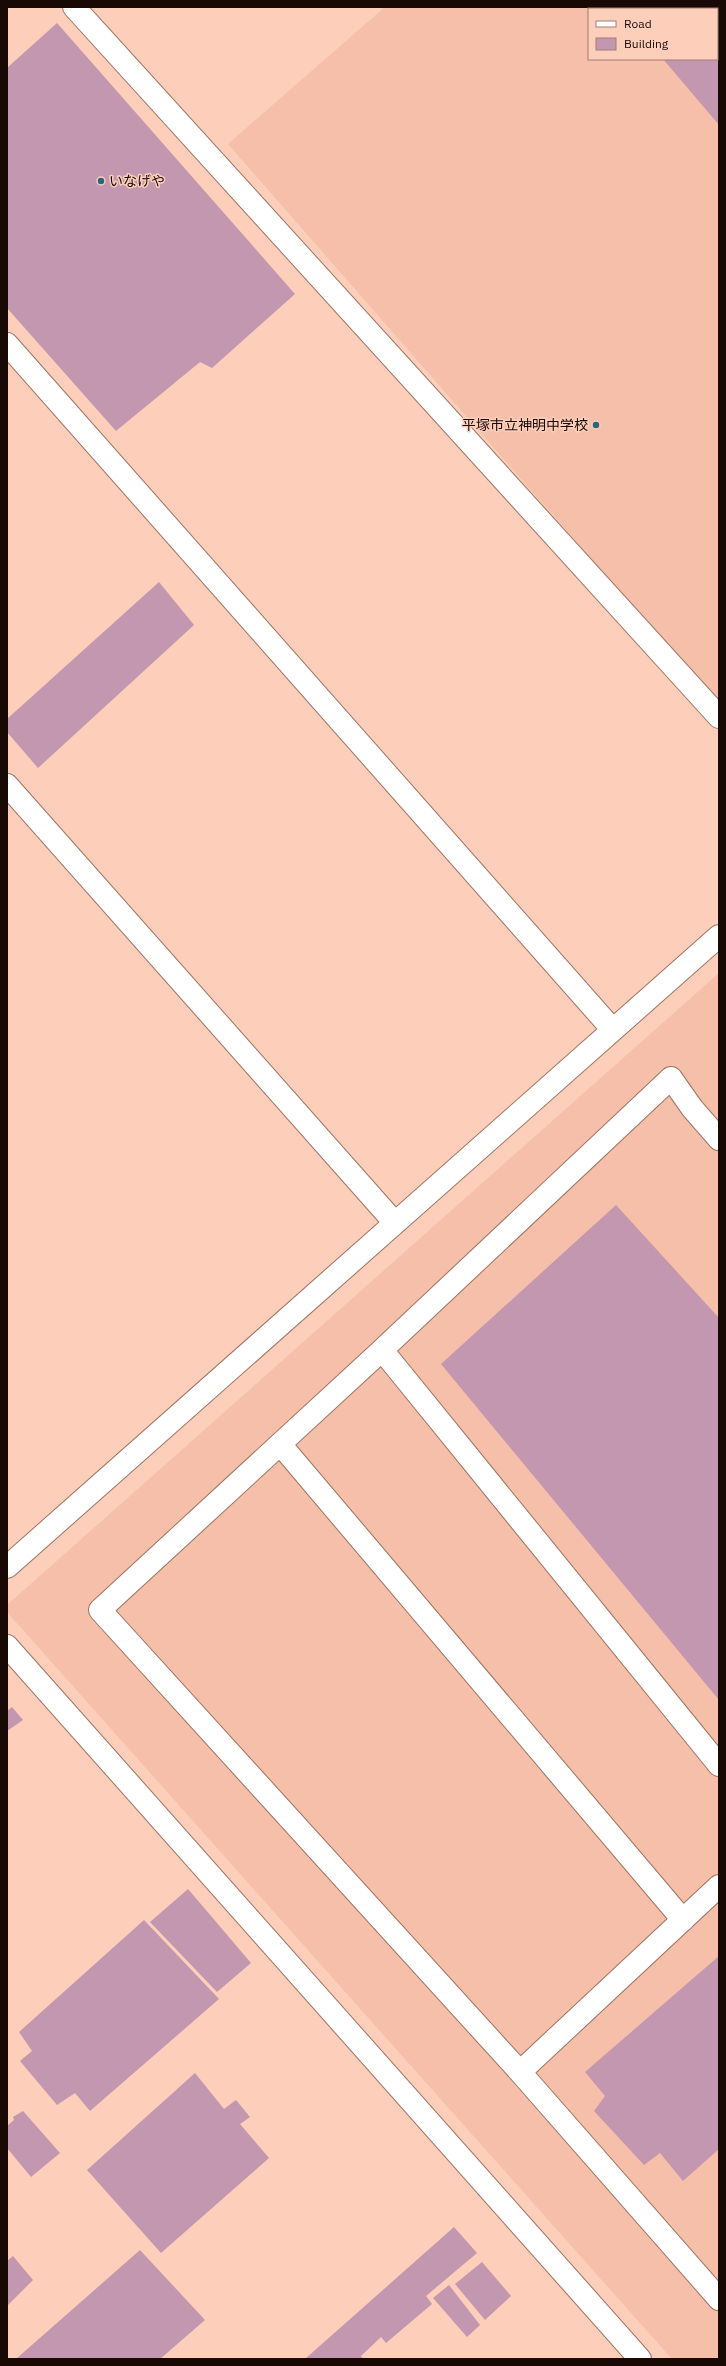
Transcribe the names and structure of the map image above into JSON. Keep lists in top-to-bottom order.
{
  "places": ["いなげや", "平塚市立神明中学校"],
  "legend": ["Road", "Building"]
}
